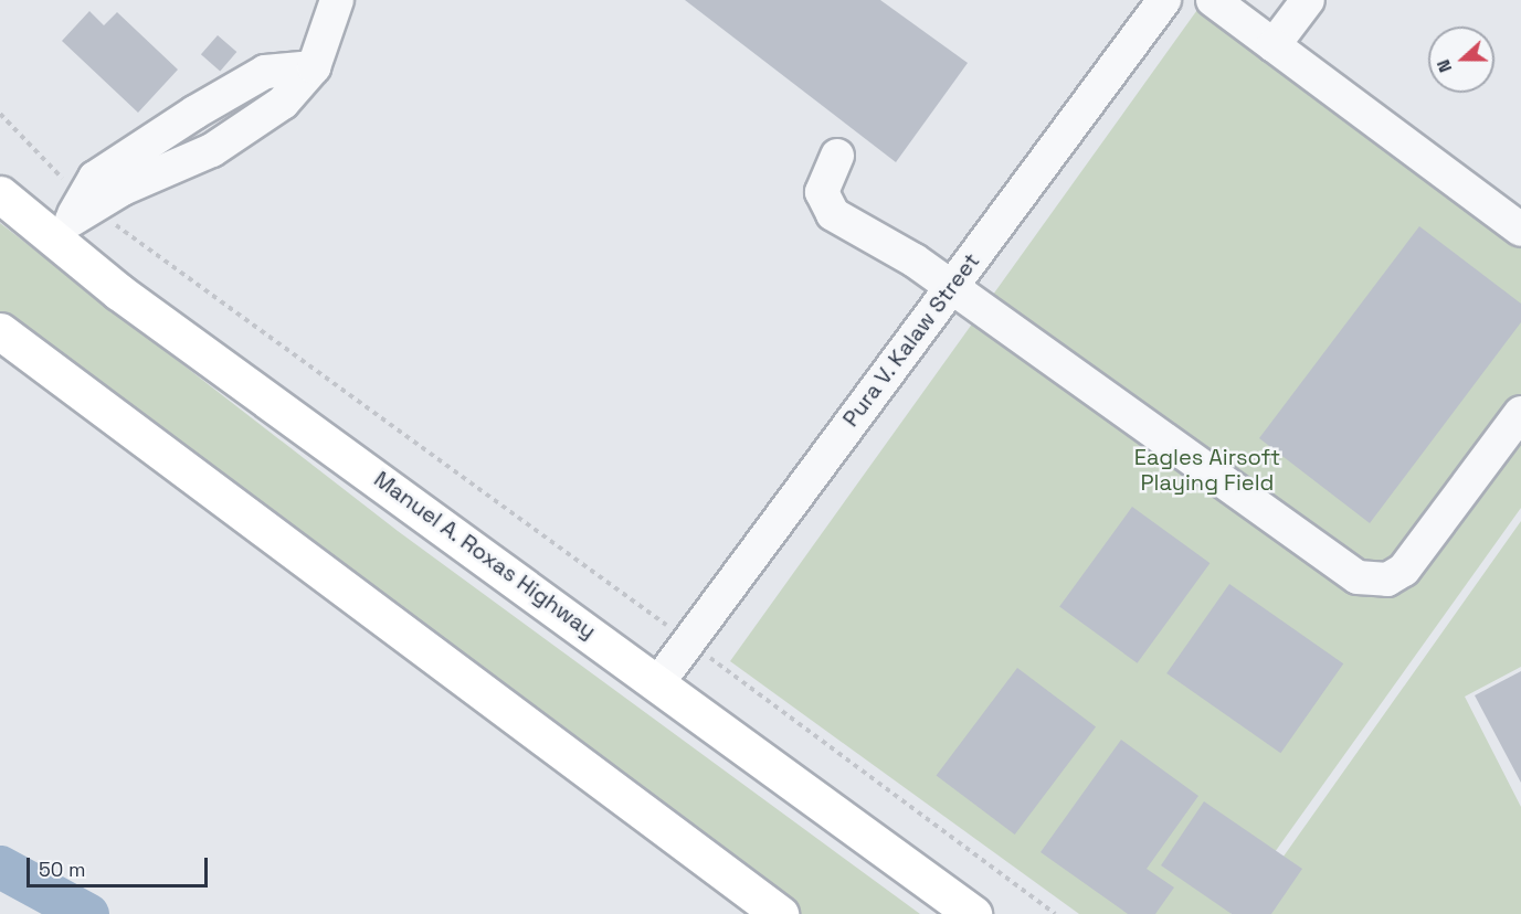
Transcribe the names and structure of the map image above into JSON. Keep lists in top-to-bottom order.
{
  "streets": {
    "main road": ["Manuel A. Roxas Highway"],
    "street": ["Pura V. Kalaw Street"]
  },
  "crossings": [
    ["Pura V. Kalaw Street", "Manuel A. Roxas Highway"]
  ],
  "parks": ["Eagles Airsoft Playing Field"],
  "scale_bar": "50 m",
  "north": "left"
}
